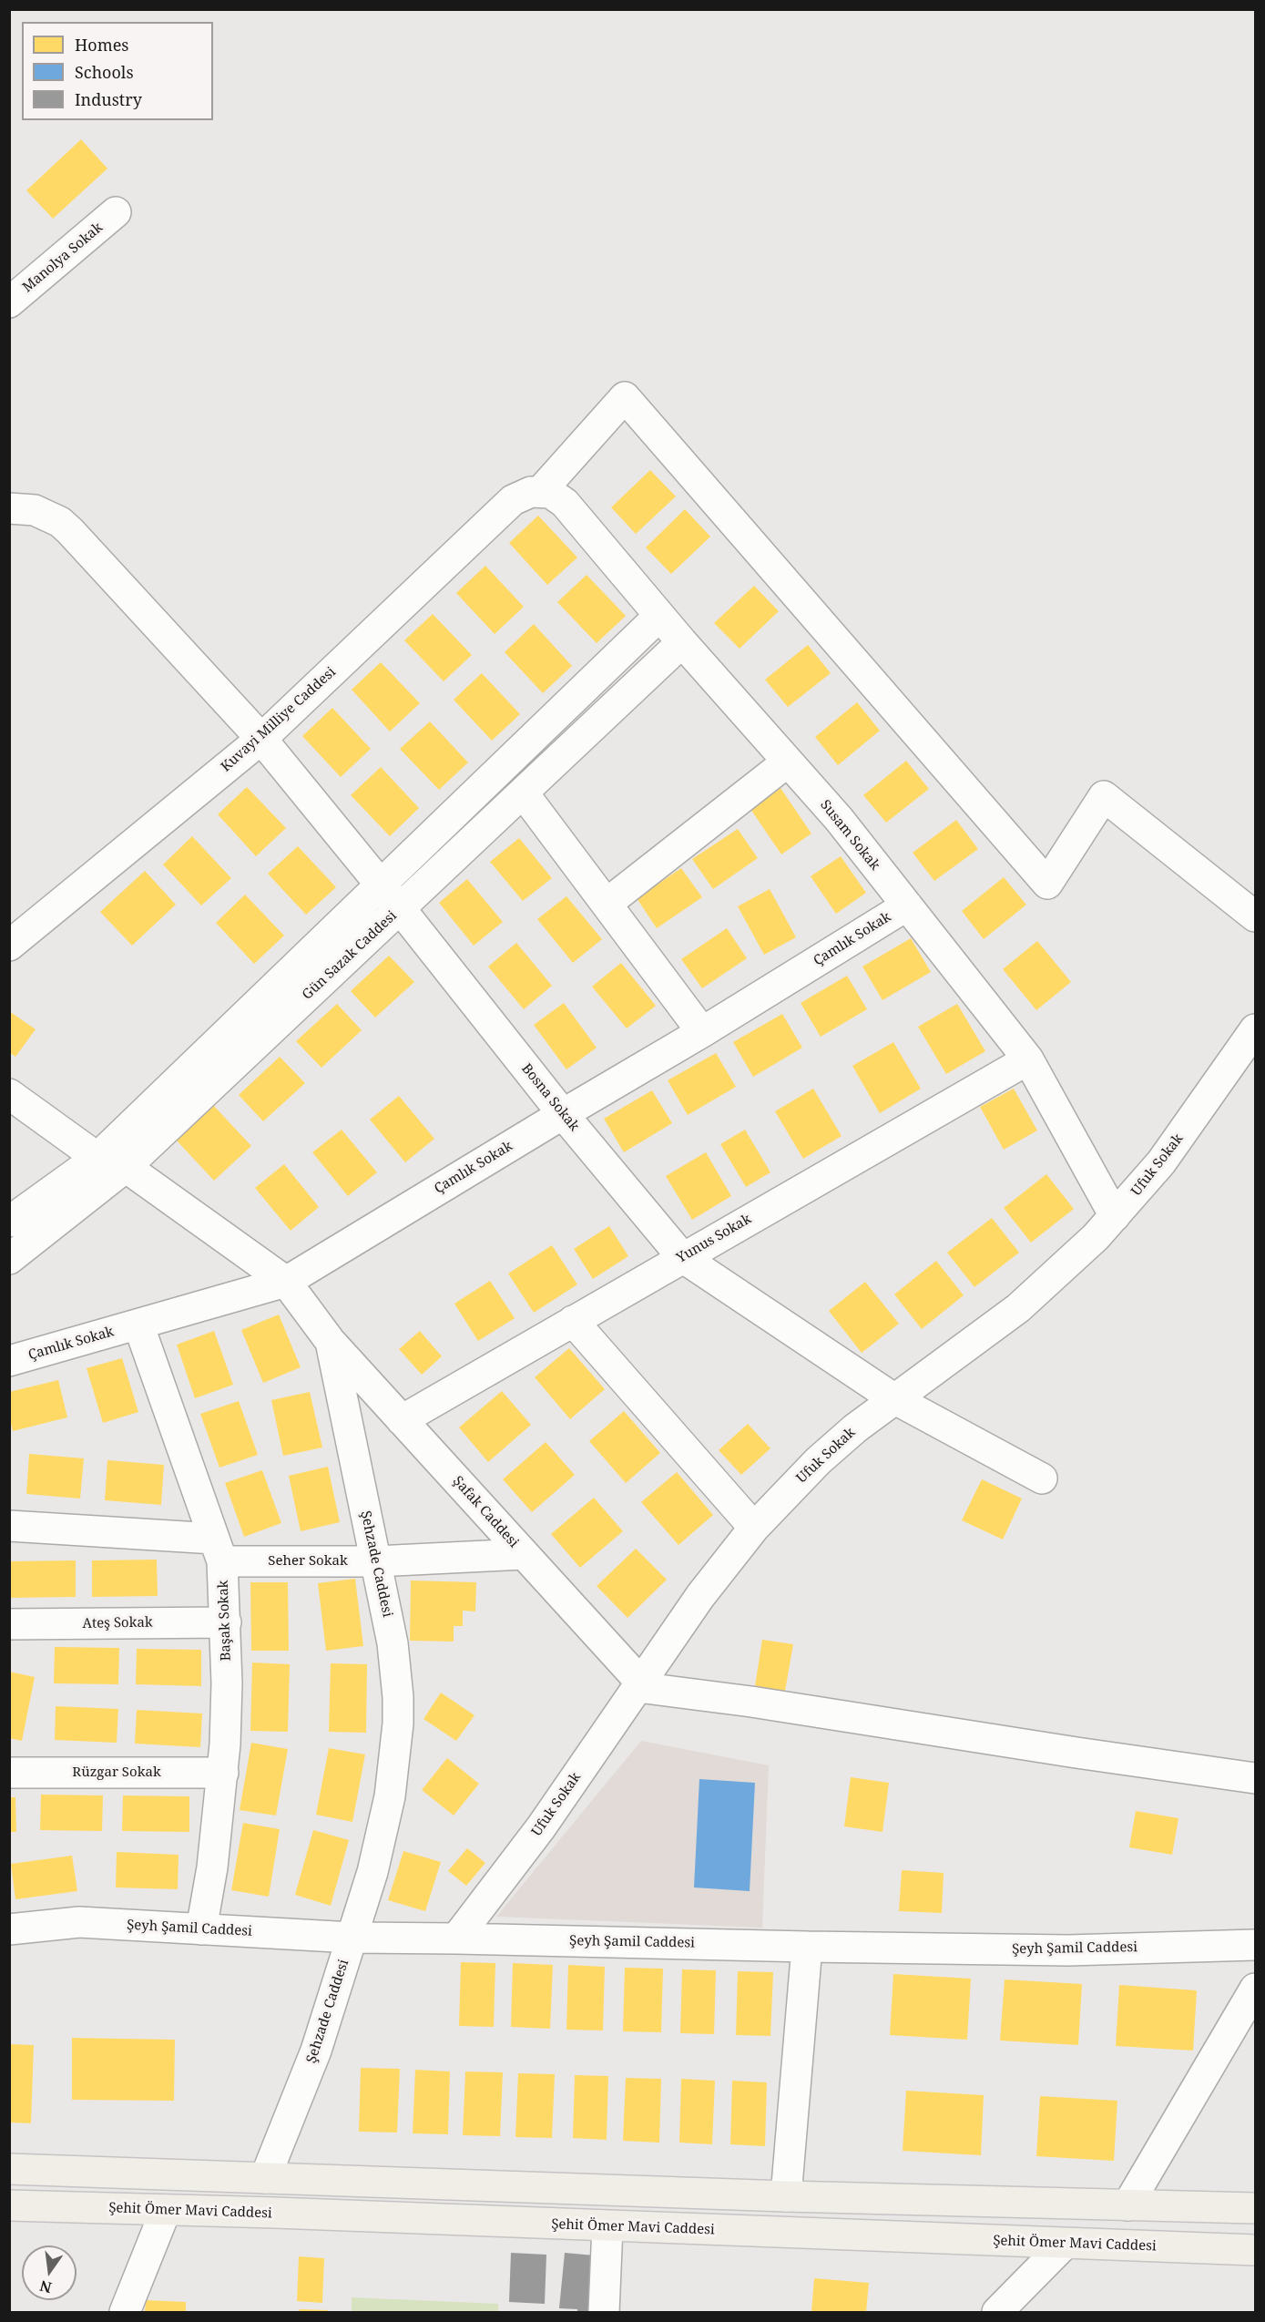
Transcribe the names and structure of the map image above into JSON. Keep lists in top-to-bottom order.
{
  "streets": {
    "main road": ["Şehit Ömer Mavi Caddesi"],
    "street": [
      "Manolya Sokak",
      "Kuvayi Milliye Caddesi",
      "Susam Sokak",
      "Çamlık Sokak",
      "Gün Sazak Caddesi",
      "Bosna Sokak",
      "Ufuk Sokak",
      "Yunus Sokak",
      "Şafak Caddesi",
      "Seher Sokak",
      "Şehzade Caddesi",
      "Başak Sokak",
      "Ateş Sokak",
      "Rüzgar Sokak",
      "Şeyh Şamil Caddesi"
    ]
  },
  "crossings": [
    ["Kuvayi Milliye Caddesi", "Susam Sokak"],
    ["Kuvayi Milliye Caddesi", "Bosna Sokak"],
    ["Susam Sokak", "Çamlık Sokak"],
    ["Susam Sokak", "Gün Sazak Caddesi"],
    ["Susam Sokak", "Ufuk Sokak"],
    ["Susam Sokak", "Yunus Sokak"],
    ["Çamlık Sokak", "Bosna Sokak"],
    ["Çamlık Sokak", "Şehzade Caddesi"],
    ["Çamlık Sokak", "Başak Sokak"],
    ["Gün Sazak Caddesi", "Bosna Sokak"],
    ["Gün Sazak Caddesi", "Şehzade Caddesi"],
    ["Bosna Sokak", "Ufuk Sokak"],
    ["Bosna Sokak", "Yunus Sokak"],
    ["Ufuk Sokak", "Şafak Caddesi"],
    ["Ufuk Sokak", "Şeyh Şamil Caddesi"],
    ["Yunus Sokak", "Şafak Caddesi"],
    ["Şafak Caddesi", "Seher Sokak"],
    ["Şafak Caddesi", "Şehzade Caddesi"],
    ["Seher Sokak", "Şehzade Caddesi"],
    ["Seher Sokak", "Başak Sokak"],
    ["Şehzade Caddesi", "Şeyh Şamil Caddesi"],
    ["Başak Sokak", "Ateş Sokak"],
    ["Başak Sokak", "Rüzgar Sokak"],
    ["Başak Sokak", "Şeyh Şamil Caddesi"]
  ],
  "legend": ["Homes", "Schools", "Industry"],
  "north": "bottom"
}
